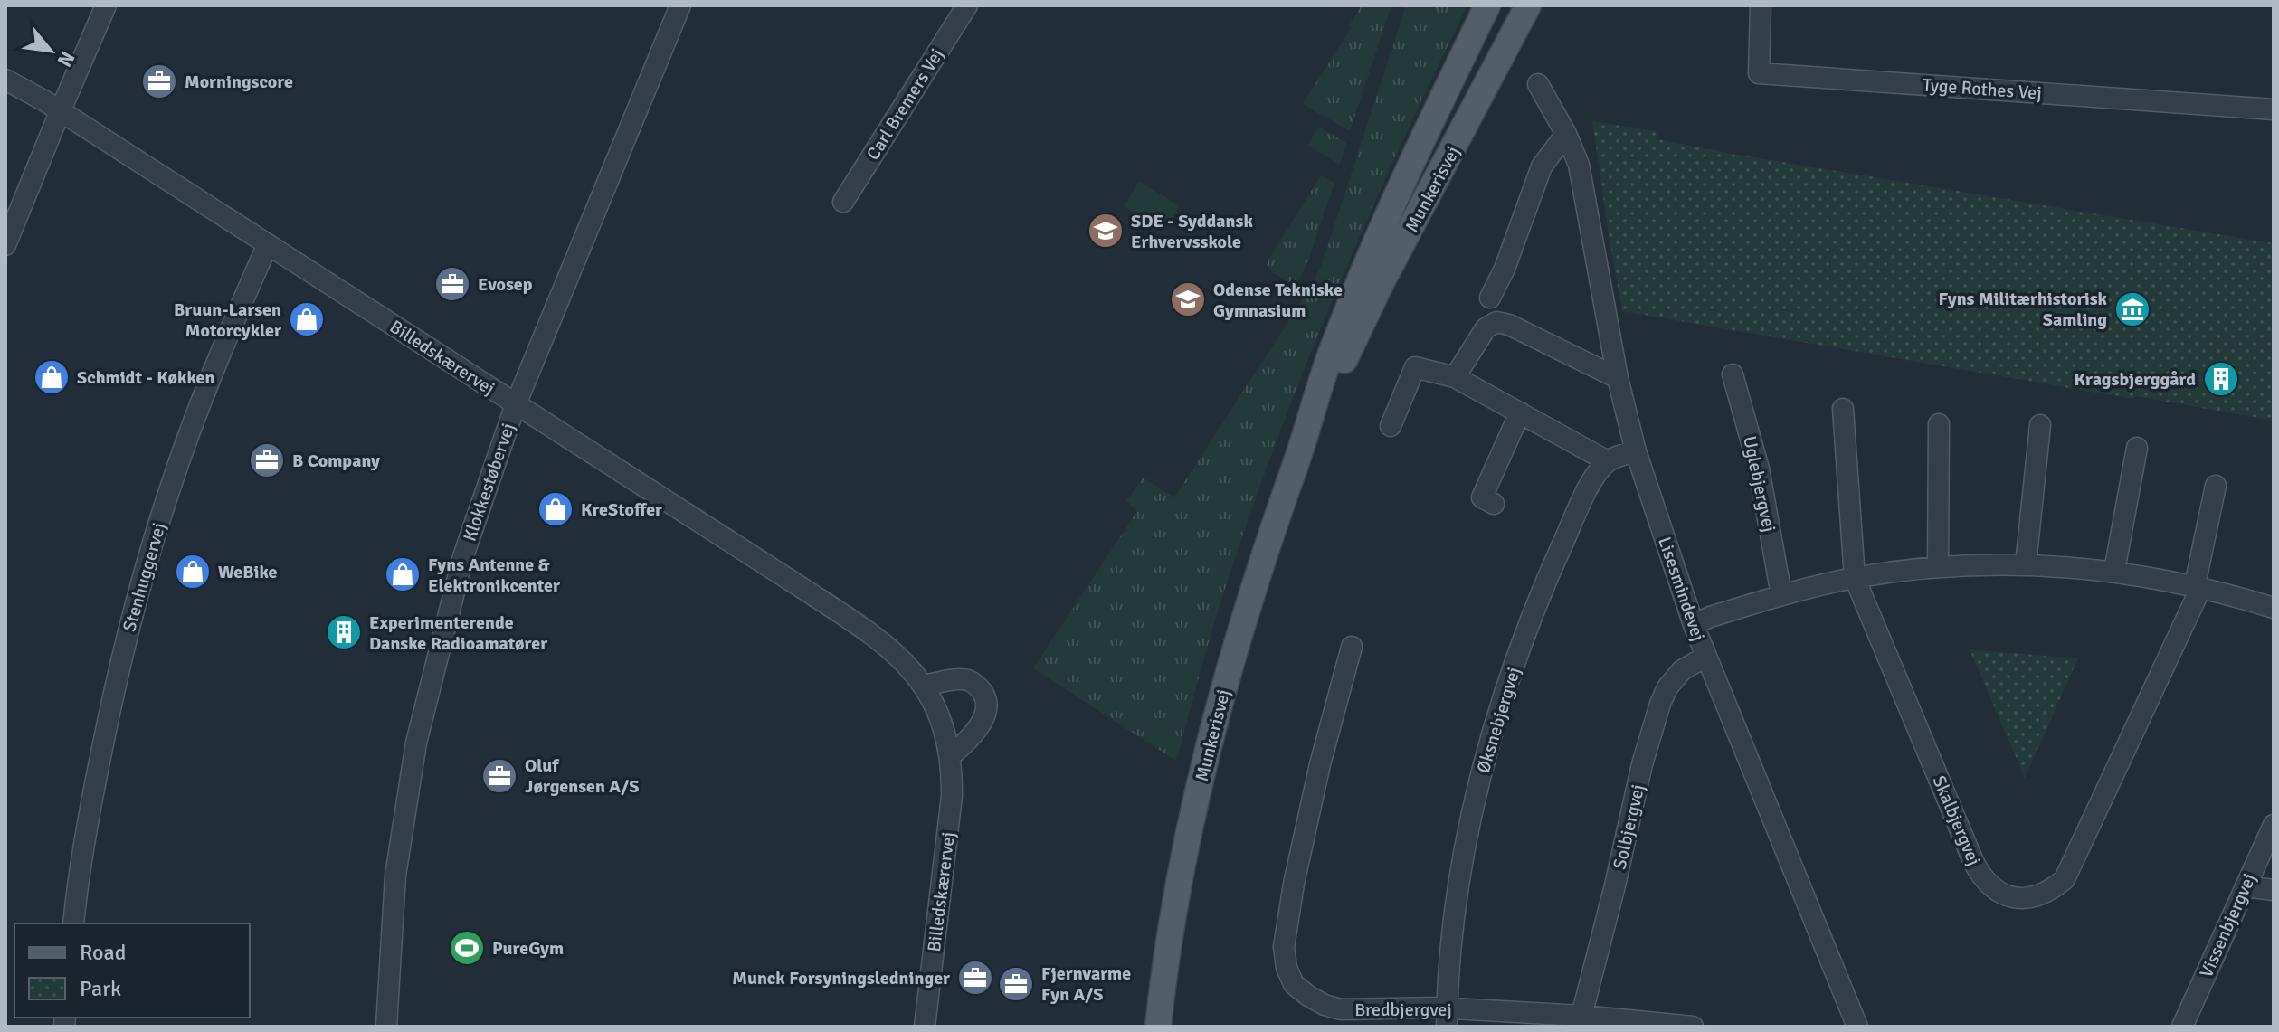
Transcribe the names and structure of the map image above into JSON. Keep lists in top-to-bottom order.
{
  "streets": {
    "main road": ["Munkerisvej"],
    "street": [
      "Tyge Rothes Vej",
      "Carl Bremers Vej",
      "Billedskærervej",
      "Klokkestøbervej",
      "Uglebjergvej",
      "Stenhuggervej",
      "Lisesmindevej",
      "Øksnebjergvej",
      "Skalbjergvej",
      "Solbjergvej",
      "Vissenbjergvej",
      "Bredbjergvej"
    ]
  },
  "crossings": [
    ["Billedskærervej", "Klokkestøbervej"],
    ["Billedskærervej", "Stenhuggervej"],
    ["Lisesmindevej", "Solbjergvej"],
    ["Øksnebjergvej", "Bredbjergvej"],
    ["Solbjergvej", "Bredbjergvej"]
  ],
  "places": {
    "office": [
      "Morningscore",
      "Evosep",
      "B Company",
      "Oluf Jørgensen A/S",
      "Munck Forsyningsledninger",
      "Fjernvarme Fyn A/S"
    ],
    "school or university": ["SDE - Syddansk Erhvervsskole", "Odense Tekniske Gymnasium"],
    "museum": ["Fyns Militærhistorisk Samling"],
    "shop": [
      "Bruun-Larsen Motorcykler",
      "Schmidt - Køkken",
      "KreStoffer",
      "WeBike",
      "Fyns Antenne & Elektronikcenter"
    ],
    "building": ["Kragsbjerggård", "Experimenterende Danske Radioamatører"],
    "sports": ["PureGym"]
  },
  "legend": ["Road", "Park"],
  "north": "bottom right"
}
